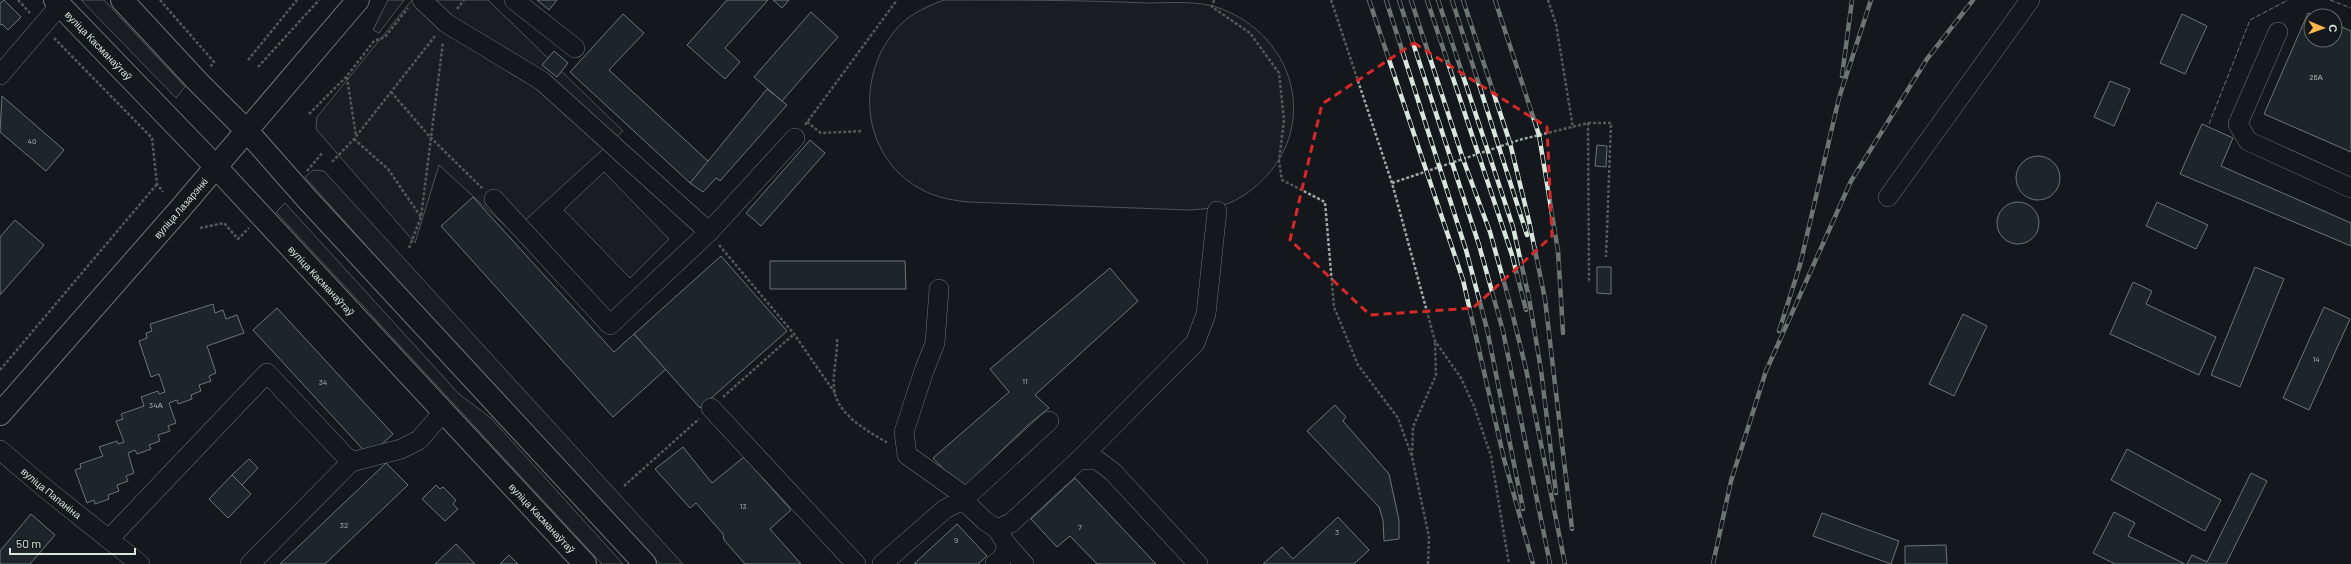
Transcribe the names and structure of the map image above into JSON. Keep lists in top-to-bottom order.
{
  "streets": {
    "main road": ["вуліца Касманаўтаў", "вуліца Лазарэнкі"],
    "street": ["вуліца Папаніна"]
  },
  "crossings": [
    ["вуліца Касманаўтаў", "вуліца Лазарэнкі"]
  ],
  "house_numbers": [
    "26А",
    "40",
    "14",
    "11",
    "34",
    "34А",
    "13",
    "32",
    "7",
    "3",
    "9"
  ],
  "scale_bar": "50 m",
  "north": "right"
}
